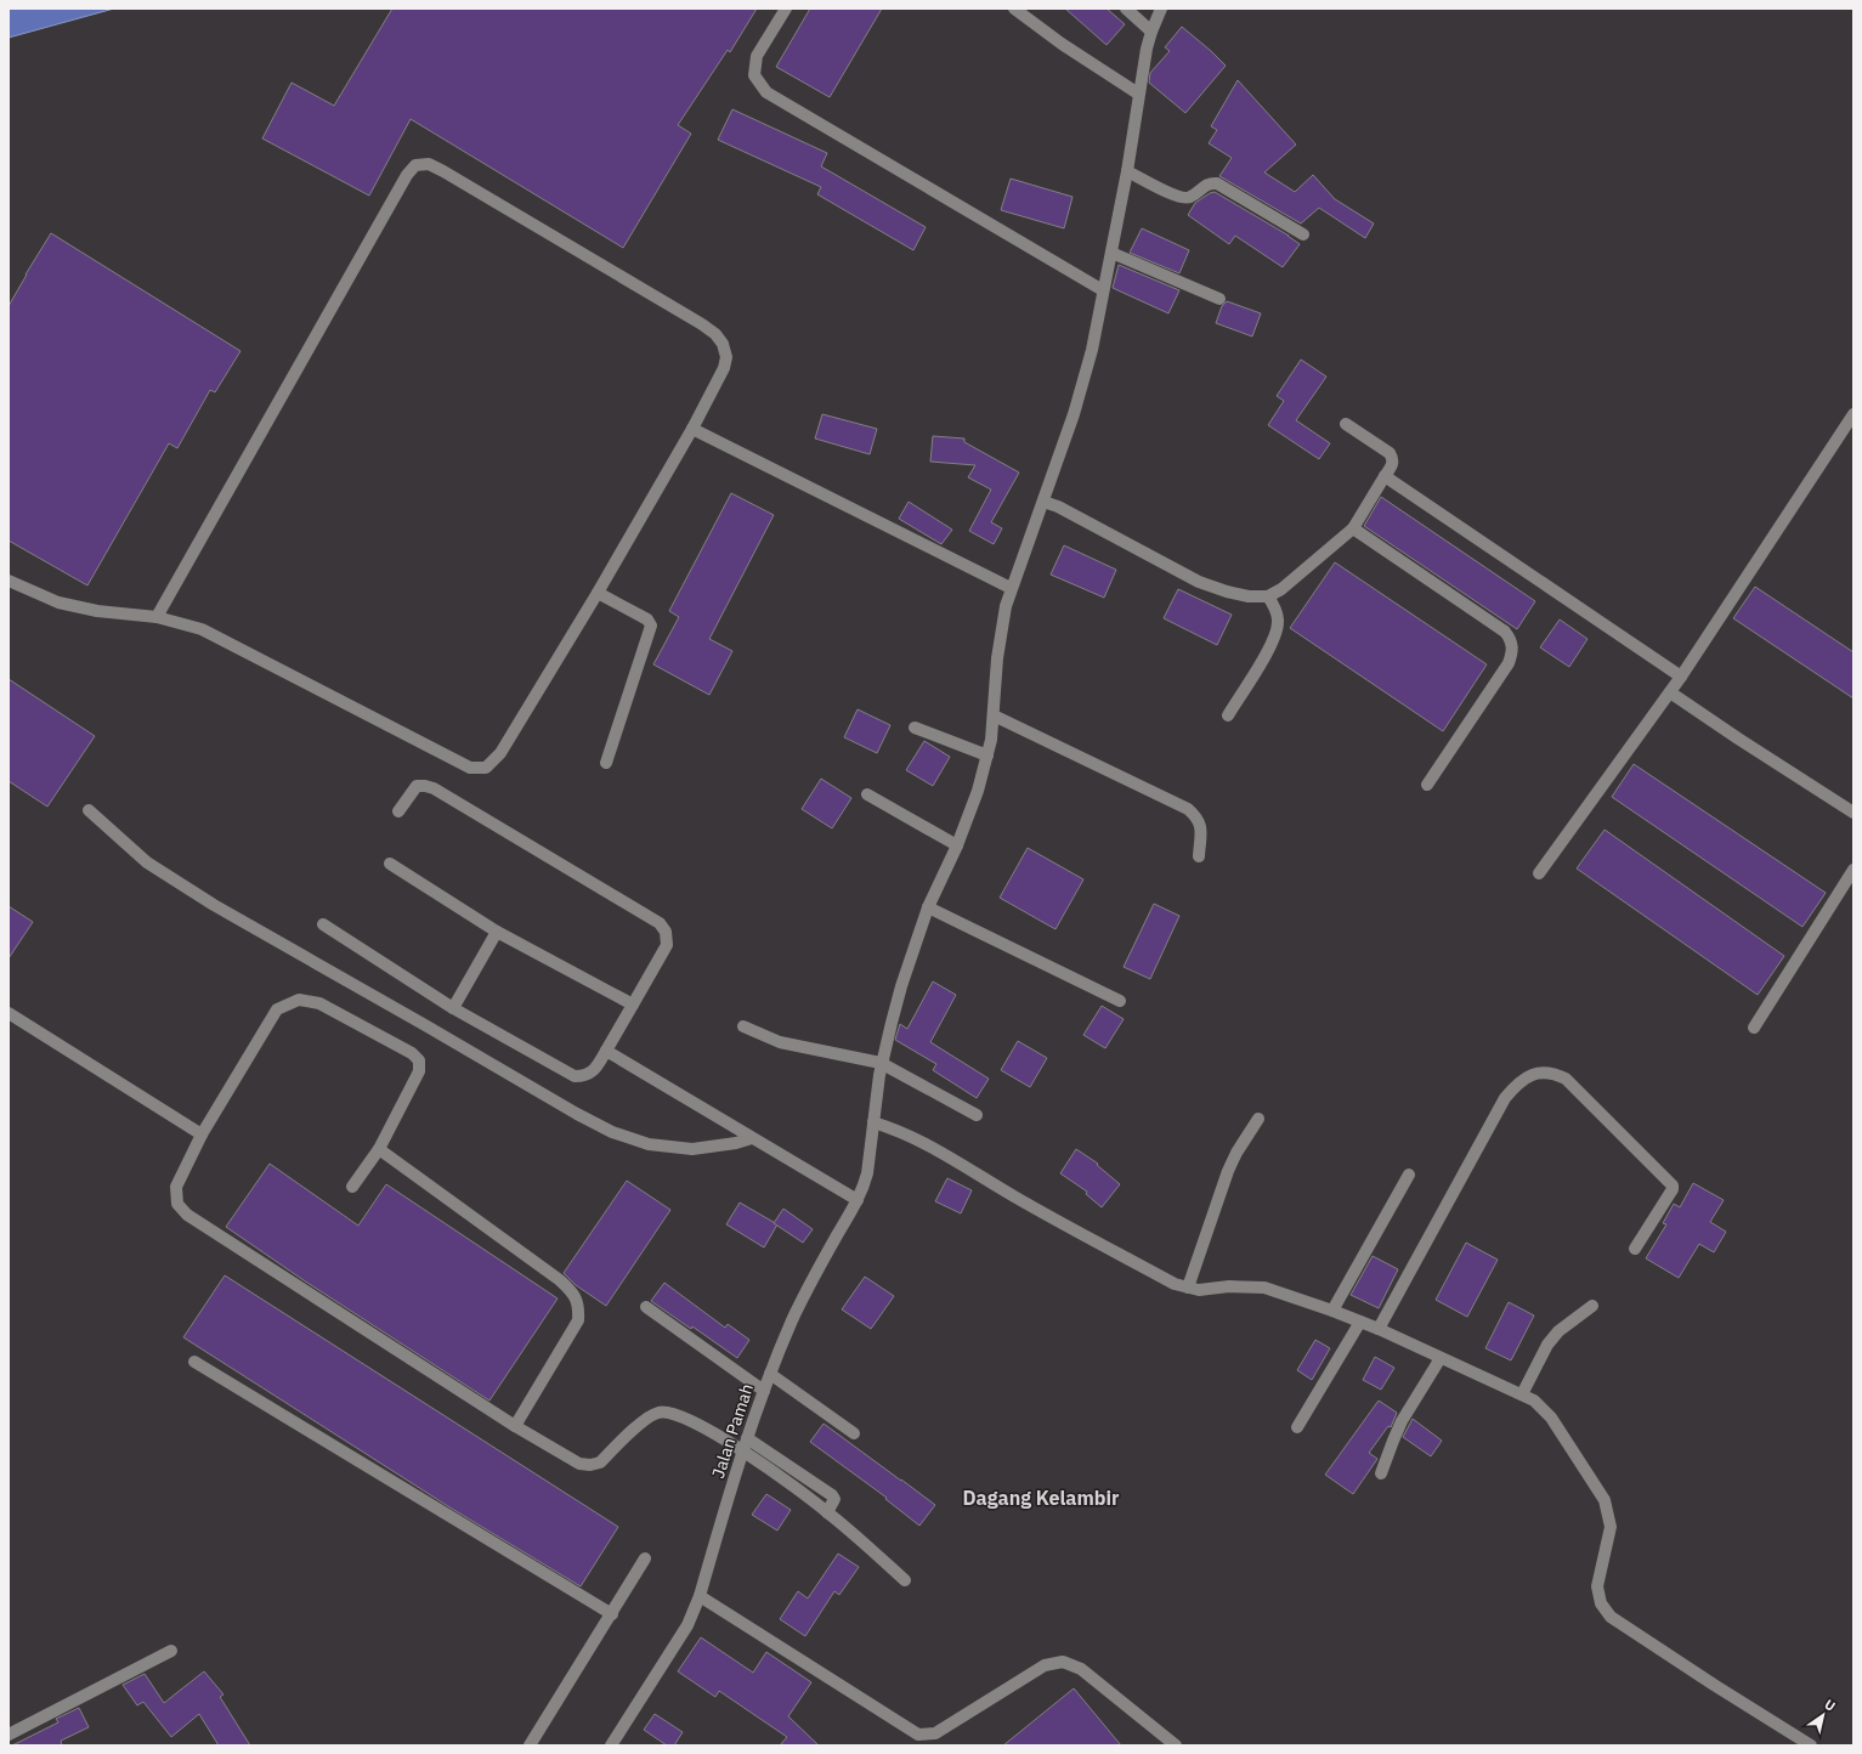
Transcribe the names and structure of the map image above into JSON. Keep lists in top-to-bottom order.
{
  "streets": {
    "street": ["Jalan Pamah"]
  },
  "districts": ["Dagang Kelambir"],
  "north": "top right"
}
